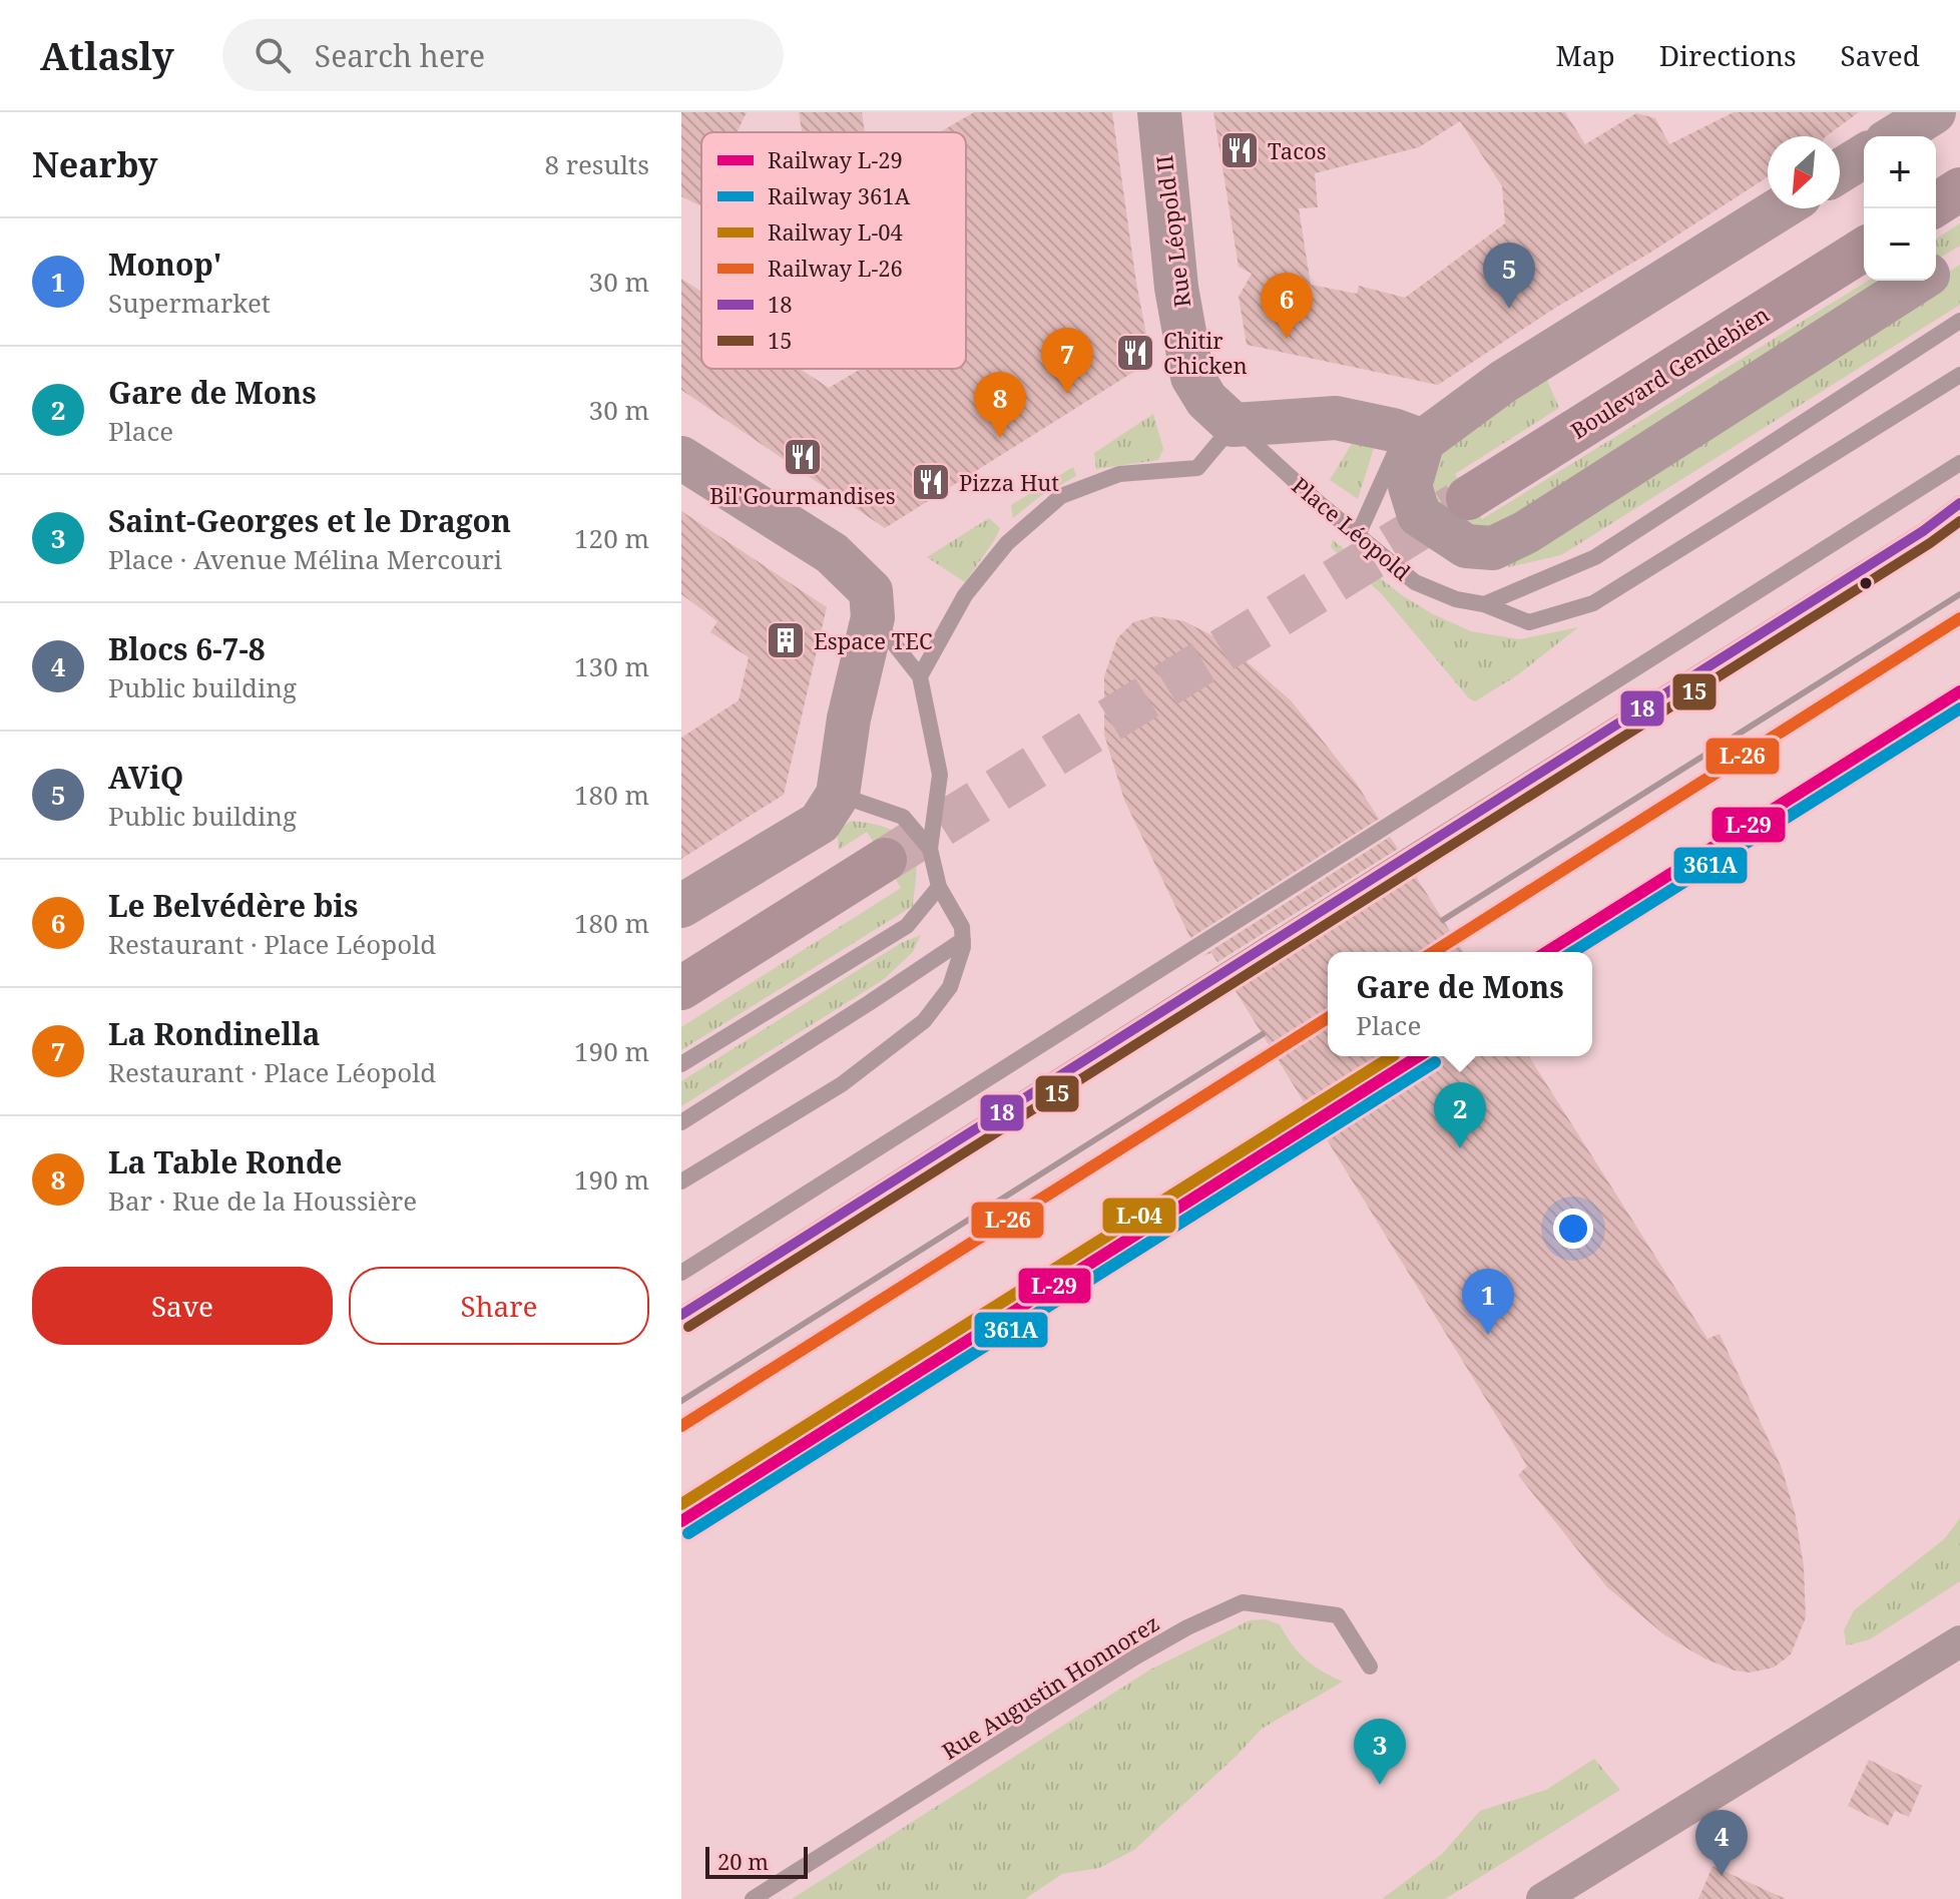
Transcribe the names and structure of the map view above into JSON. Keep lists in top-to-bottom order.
{
  "streets": {
    "highway": ["Boulevard Gendebien"],
    "main road": ["Rue Léopold II", "Place Léopold"],
    "lane": ["Rue Augustin Honnorez"]
  },
  "crossings": [
    ["Rue Léopold II", "Place Léopold"]
  ],
  "places": {
    "restaurant": [
      "Tacos",
      "Chitir Chicken",
      "Bil'Gourmandises",
      "Pizza Hut"
    ],
    "building": ["Espace TEC"]
  },
  "lines": [
    "transit line 18",
    "transit line 15",
    "rail line L-26",
    "rail line L-29",
    "rail line 361A",
    "rail line L-04"
  ],
  "legend": [
    "Railway L-29",
    "Railway 361A",
    "Railway L-04",
    "Railway L-26",
    "18",
    "15"
  ],
  "scale_bar": "20 m",
  "north": "bottom left",
  "page": {
    "header": "Atlasly",
    "search": "Search here",
    "nav": ["Map", "Directions", "Saved"],
    "heading": ["Nearby", "8 results"],
    "map_buttons": ["+", "−"],
    "list": [
      {
        "mark": "1",
        "name": "Monop'",
        "note": "Supermarket",
        "value": "30 m"
      },
      {
        "mark": "2",
        "name": "Gare de Mons",
        "note": "Place",
        "value": "30 m"
      },
      {
        "mark": "3",
        "name": "Saint-Georges et le Dragon",
        "note": "Place · Avenue Mélina Mercouri",
        "value": "120 m"
      },
      {
        "mark": "4",
        "name": "Blocs 6-7-8",
        "note": "Public building",
        "value": "130 m"
      },
      {
        "mark": "5",
        "name": "AViQ",
        "note": "Public building",
        "value": "180 m"
      },
      {
        "mark": "6",
        "name": "Le Belvédère bis",
        "note": "Restaurant · Place Léopold",
        "value": "180 m"
      },
      {
        "mark": "7",
        "name": "La Rondinella",
        "note": "Restaurant · Place Léopold",
        "value": "190 m"
      },
      {
        "mark": "8",
        "name": "La Table Ronde",
        "note": "Bar · Rue de la Houssière",
        "value": "190 m"
      }
    ],
    "pins": [
      "5",
      "6",
      "7",
      "8",
      "2",
      "1",
      "3",
      "4"
    ],
    "popup": ["Gare de Mons", "Place"],
    "buttons": ["Save", "Share"],
    "scale": "20 m"
  }
}
